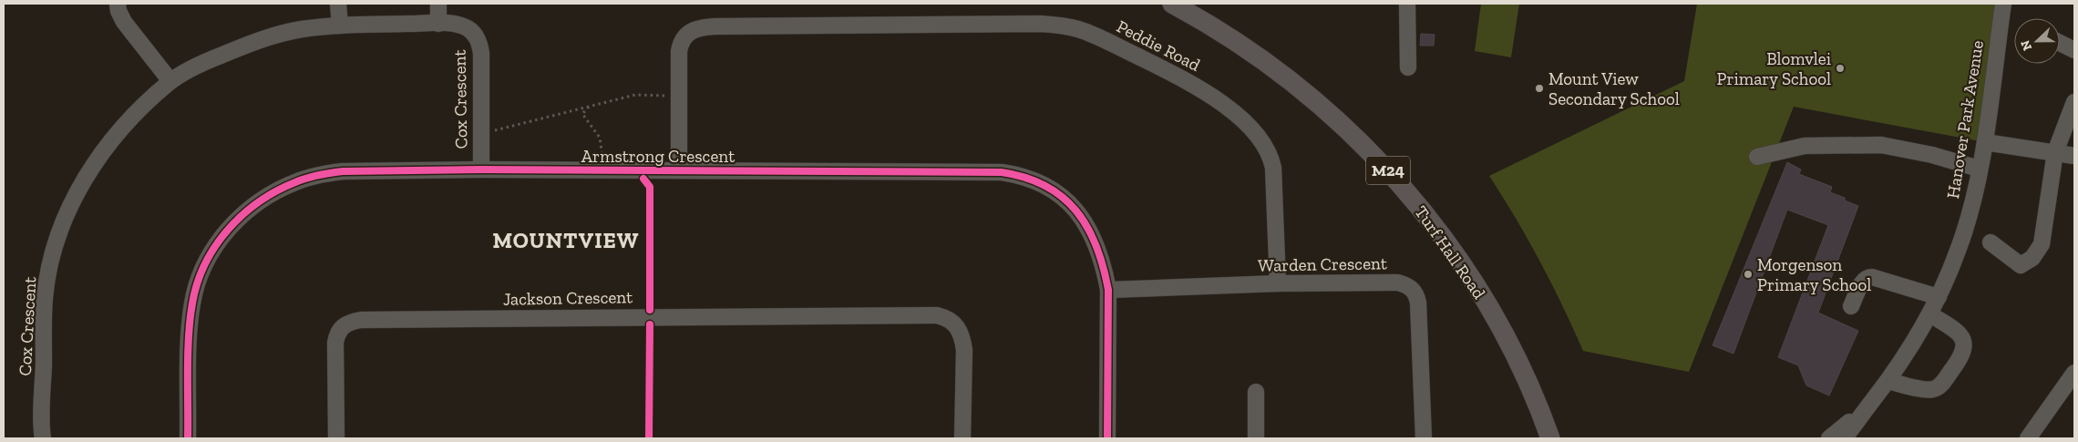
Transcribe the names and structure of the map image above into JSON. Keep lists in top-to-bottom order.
{
  "streets": {
    "main road": ["M24", "Turf Hall Road"],
    "street": [
      "Peddie Road",
      "Cox Crescent",
      "Hanover Park Avenue",
      "Armstrong Crescent",
      "Warden Crescent",
      "Jackson Crescent"
    ]
  },
  "crossings": [
    ["Peddie Road", "Armstrong Crescent"],
    ["Peddie Road", "Warden Crescent"],
    ["Cox Crescent", "Armstrong Crescent"],
    ["Armstrong Crescent", "Warden Crescent"]
  ],
  "districts": ["MOUNTVIEW"],
  "places": ["Blomvlei Primary School", "Mount View Secondary School", "Morgenson Primary School"],
  "north": "left"
}
